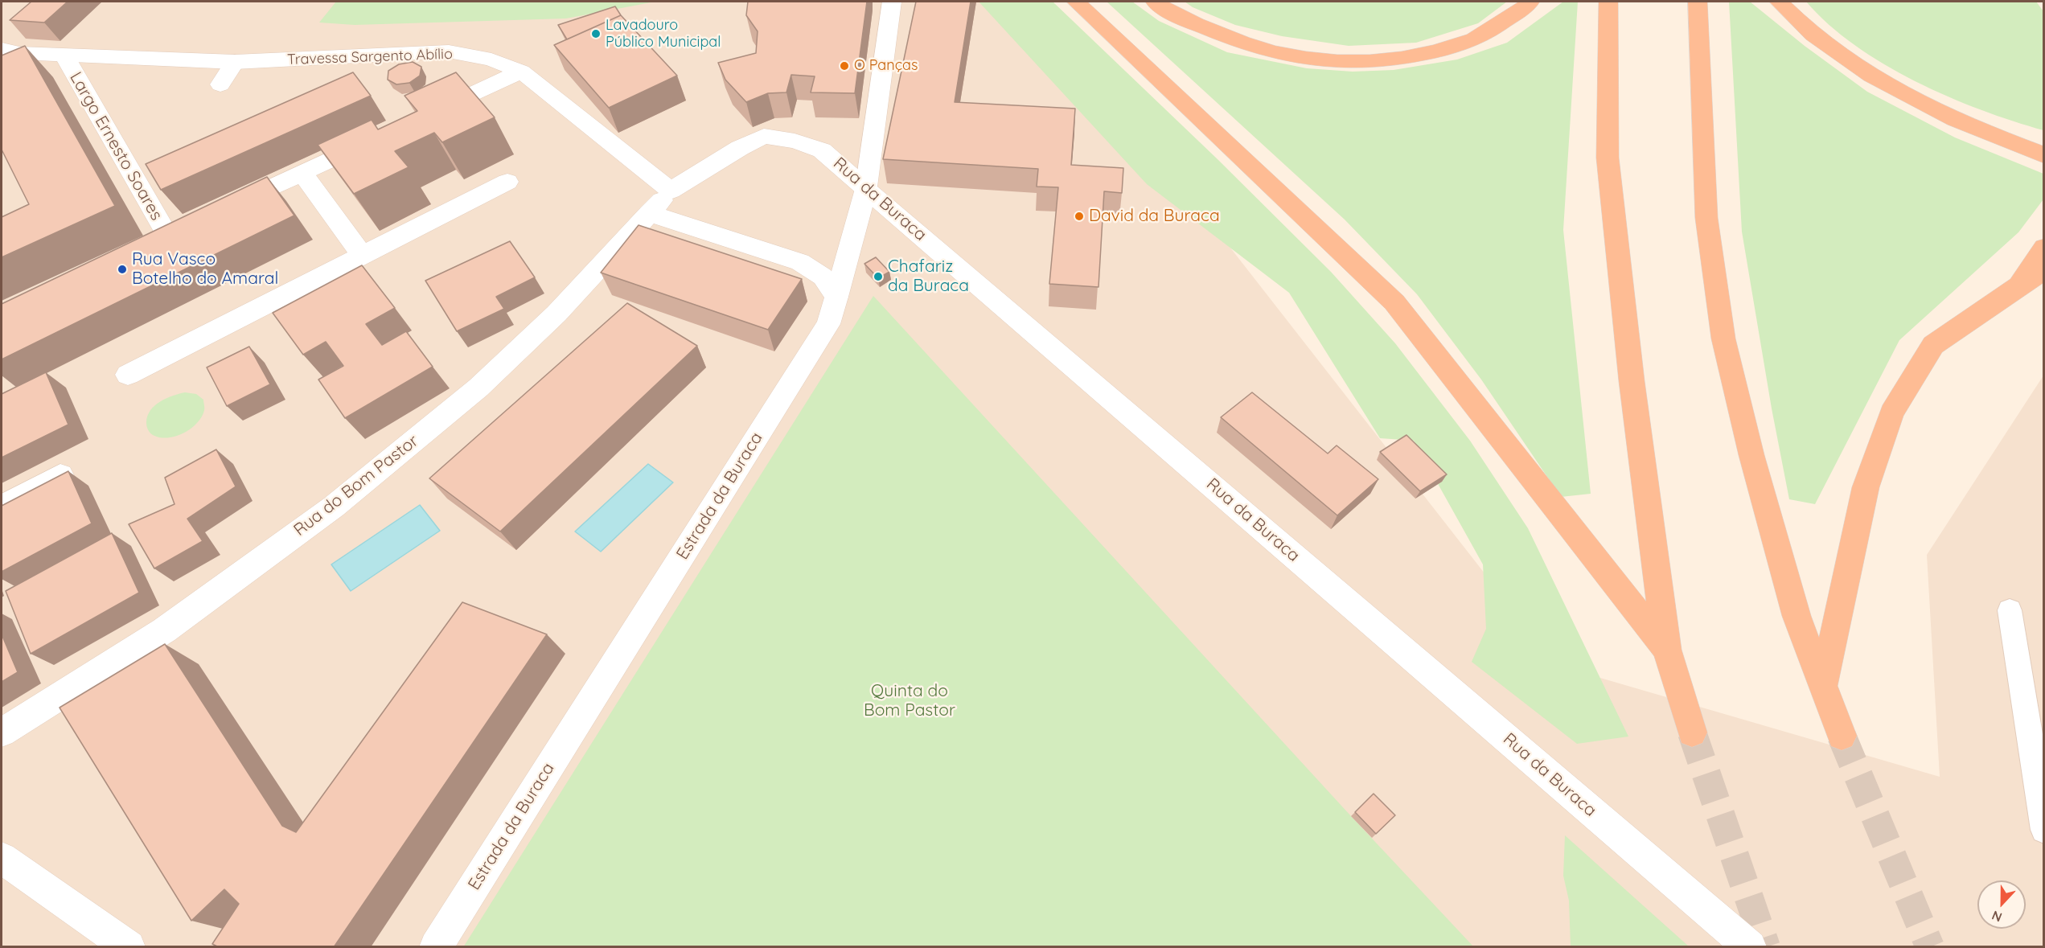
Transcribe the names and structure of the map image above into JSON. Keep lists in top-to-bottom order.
{
  "streets": {
    "street": [
      "Travessa Sargento Abílio",
      "Largo Ernesto Soares",
      "Rua da Buraca",
      "Rua do Bom Pastor",
      "Estrada da Buraca"
    ]
  },
  "crossings": [
    ["Travessa Sargento Abílio", "Largo Ernesto Soares"],
    ["Travessa Sargento Abílio", "Rua da Buraca"],
    ["Travessa Sargento Abílio", "Rua do Bom Pastor"],
    ["Rua da Buraca", "Rua do Bom Pastor"],
    ["Rua da Buraca", "Estrada da Buraca"]
  ],
  "parks": ["Quinta do Bom Pastor"],
  "places": [
    "Lavadouro Público Municipal",
    "O Panças",
    "David da Buraca",
    "Rua Vasco Botelho do Amaral",
    "Chafariz da Buraca"
  ],
  "north": "bottom"
}
